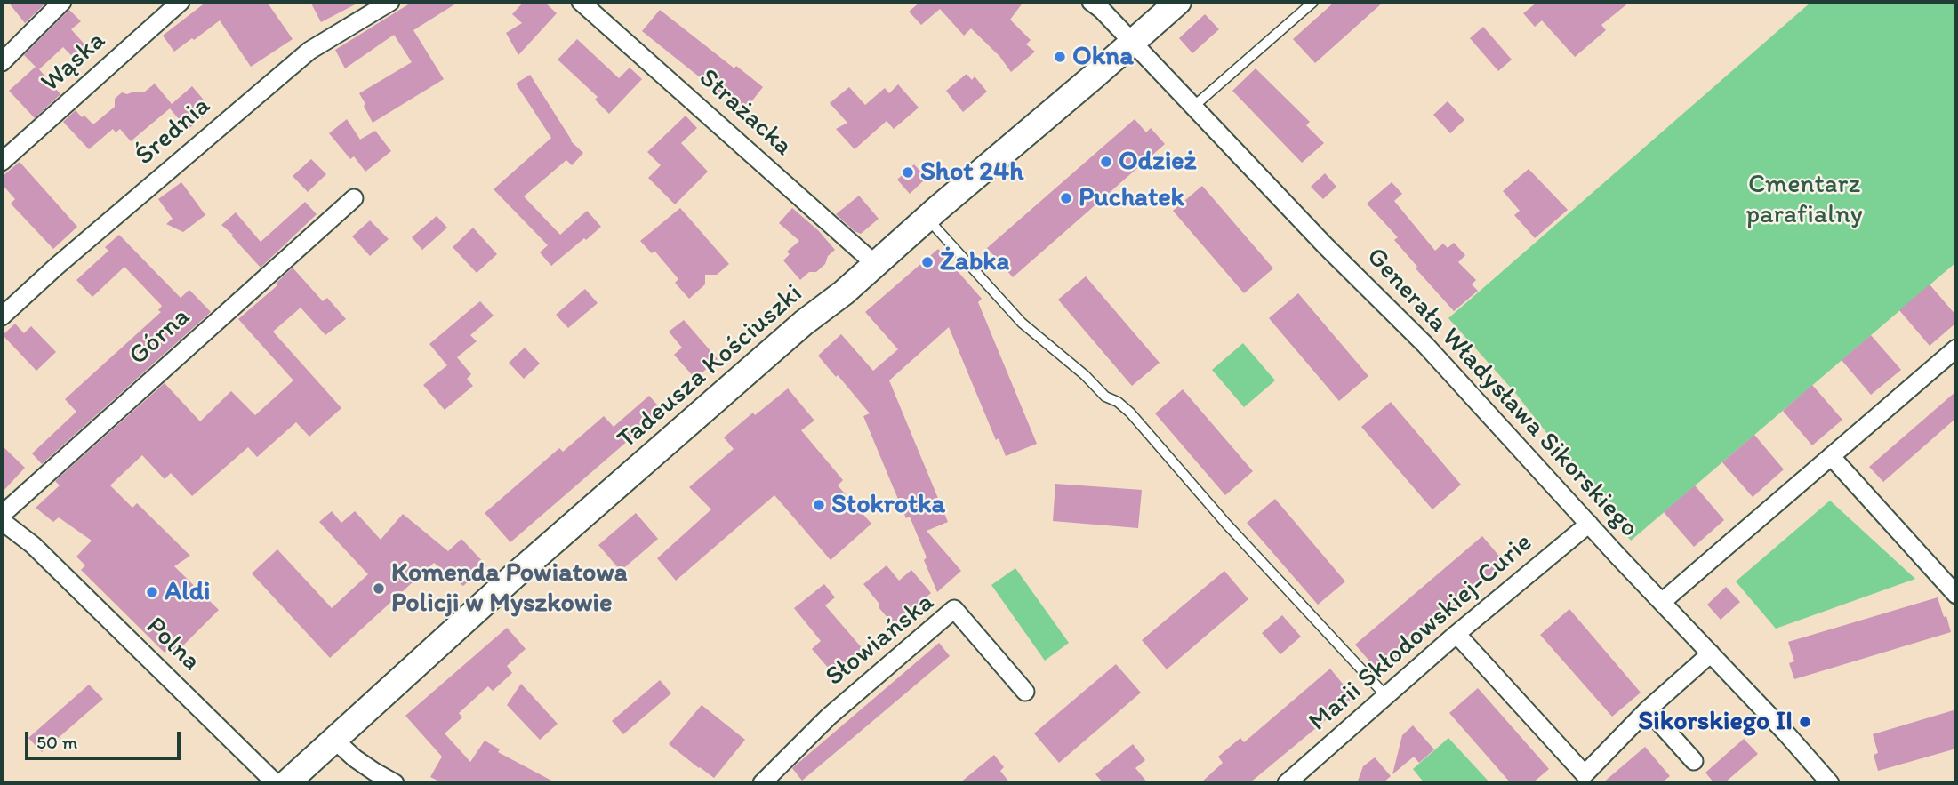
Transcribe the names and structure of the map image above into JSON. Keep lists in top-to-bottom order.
{
  "streets": {
    "main road": ["Tadeusza Kościuszki"],
    "street": [
      "Wąska",
      "Strażacka",
      "Średnia",
      "Górna",
      "Generała Władysława Sikorskiego",
      "Marii Skłodowskiej-Curie",
      "Słowiańska",
      "Polna"
    ]
  },
  "crossings": [
    ["Strażacka", "Tadeusza Kościuszki"],
    ["Tadeusza Kościuszki", "Generała Władysława Sikorskiego"],
    ["Generała Władysława Sikorskiego", "Marii Skłodowskiej-Curie"]
  ],
  "parks": ["Cmentarz parafialny"],
  "places": [
    "Okna",
    "Odzież",
    "Shot 24h",
    "Puchatek",
    "Żabka",
    "Stokrotka",
    "Komenda Powiatowa Policji w Myszkowie",
    "Aldi",
    "Sikorskiego II"
  ],
  "scale_bar": "50 m"
}
